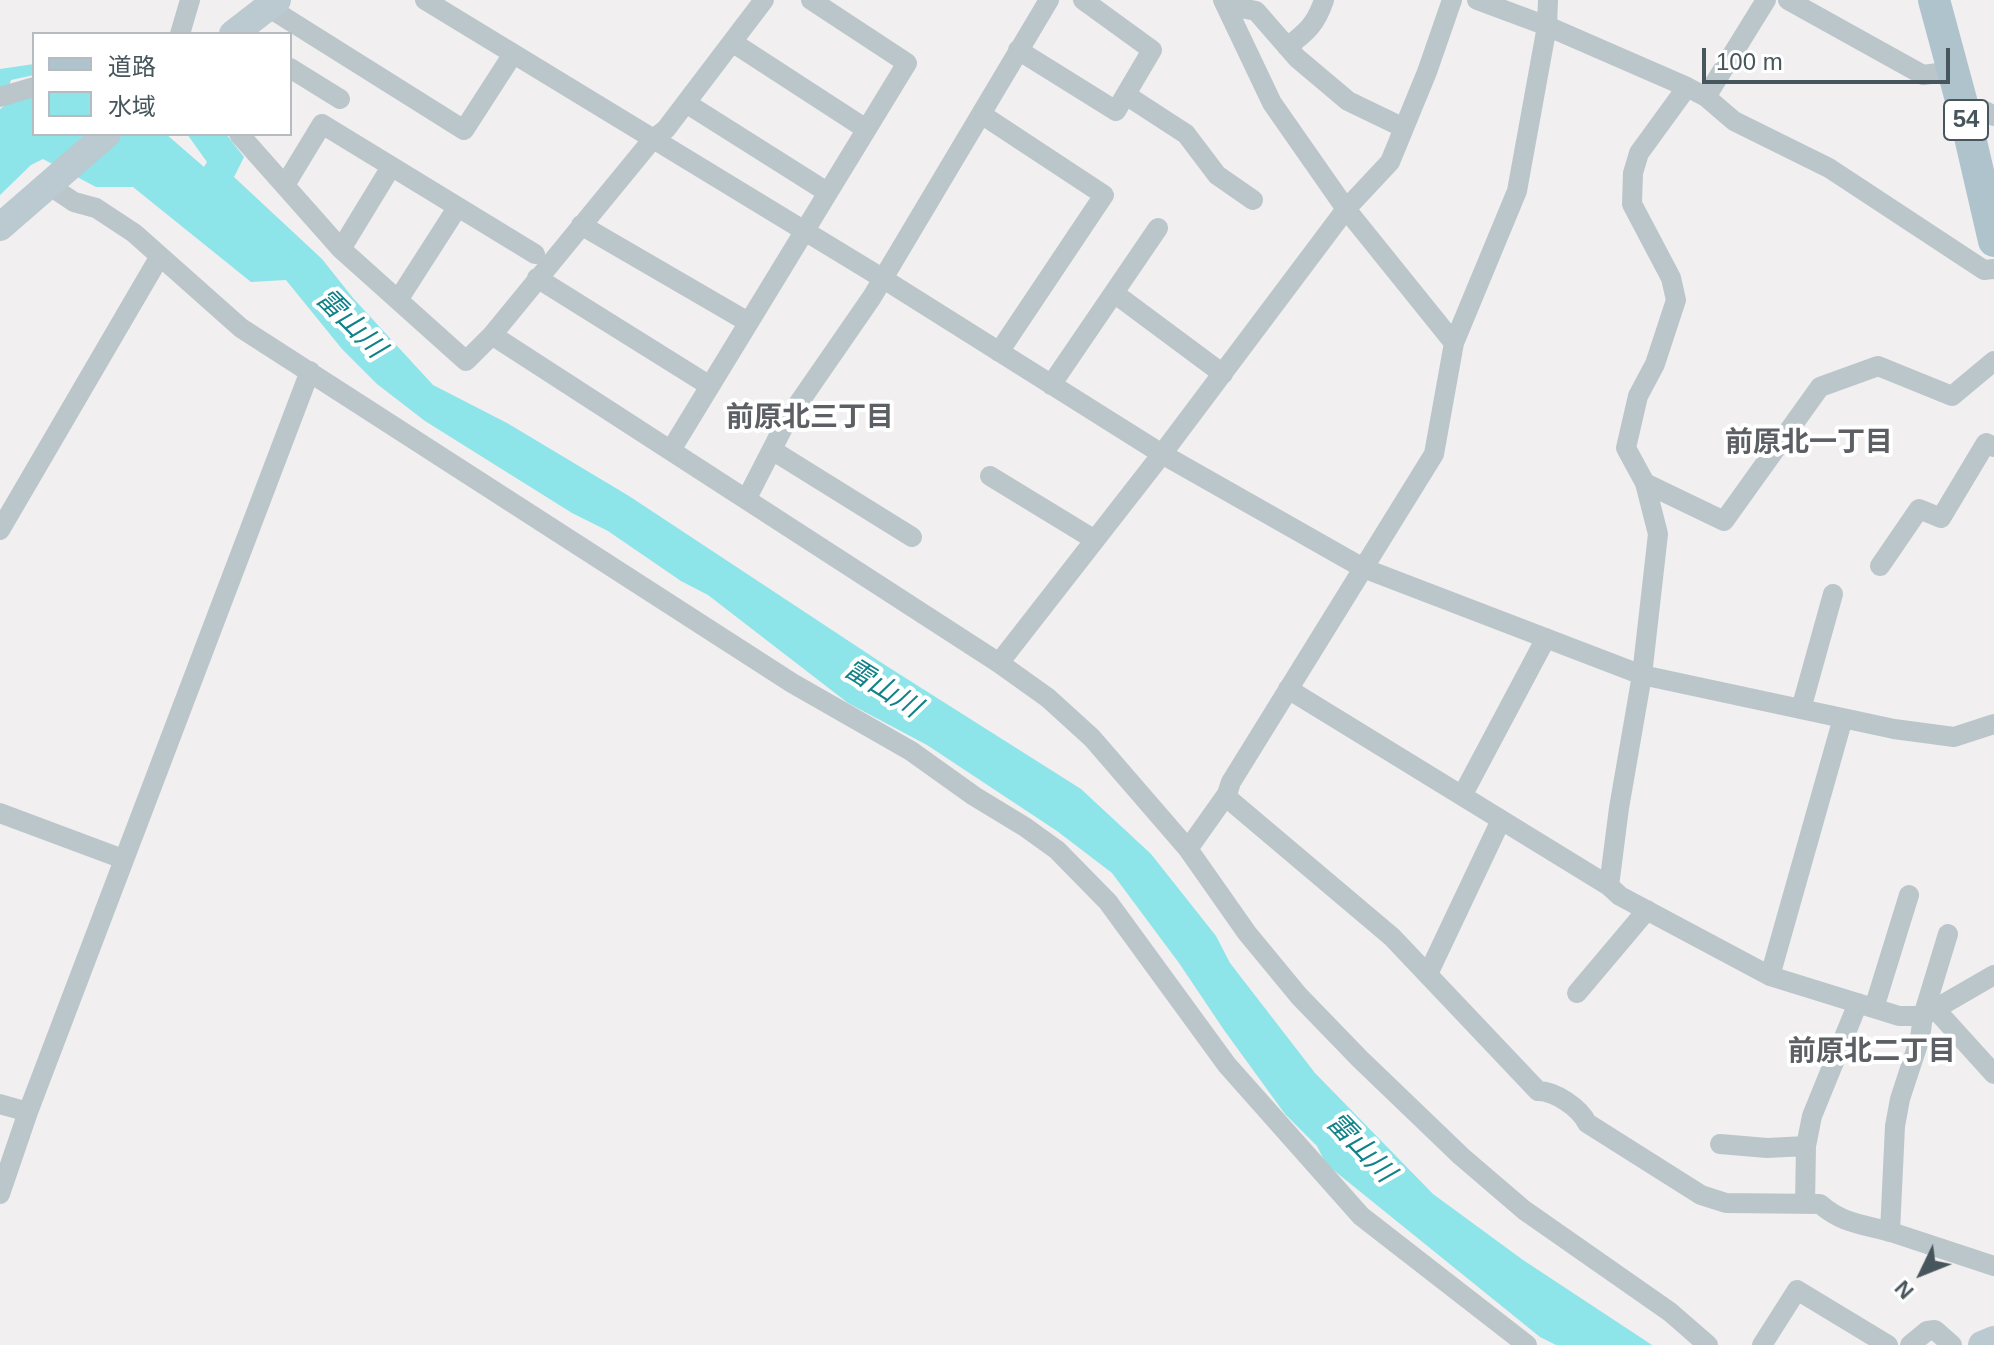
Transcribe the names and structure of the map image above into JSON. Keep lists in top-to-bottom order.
{
  "streets": {
    "main road": ["54"]
  },
  "districts": ["前原北三丁目", "前原北一丁目", "前原北二丁目"],
  "water": ["雷山川"],
  "legend": ["道路", "水域"],
  "scale_bar": "100 m",
  "north": "bottom left"
}
